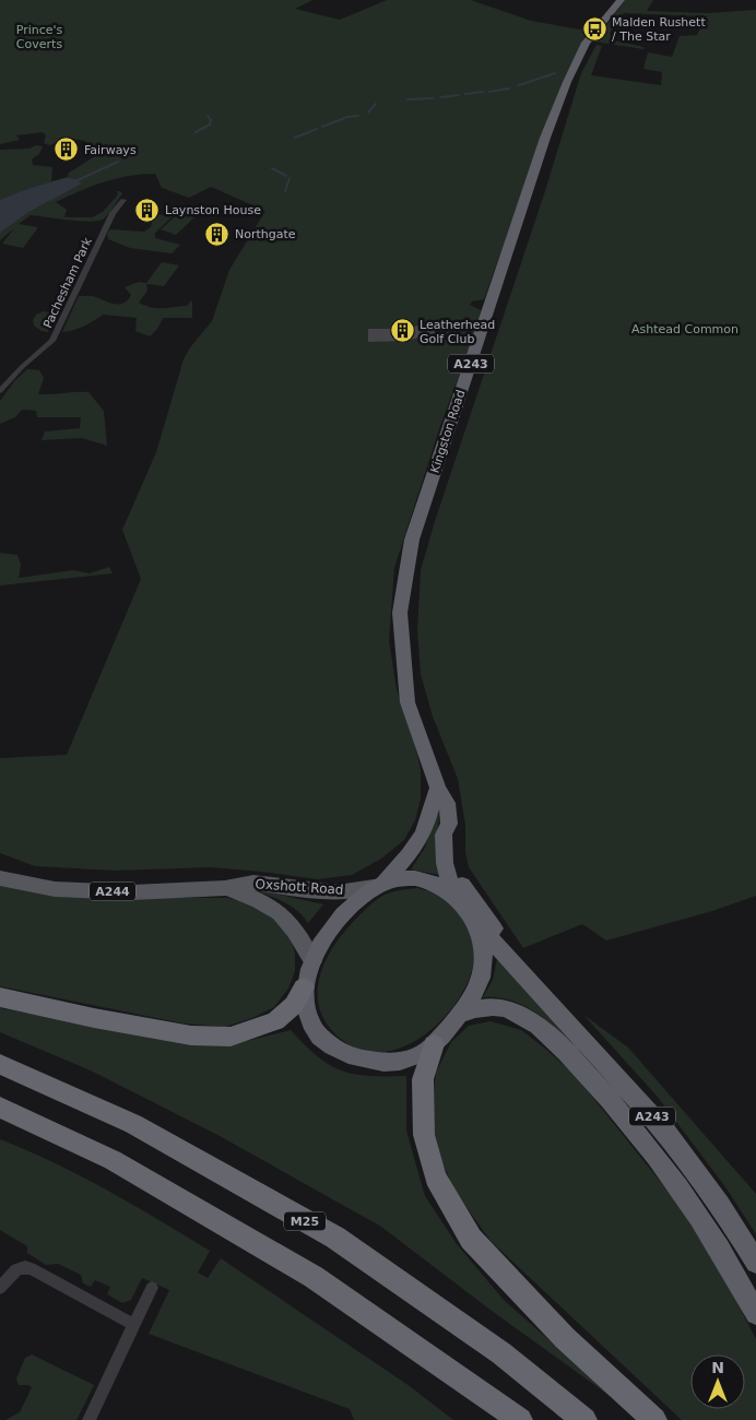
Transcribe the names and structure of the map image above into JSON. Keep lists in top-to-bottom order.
{
  "streets": {
    "highway": ["A243", "Kingston Road", "M25"],
    "main road": ["Oxshott Road", "A244"],
    "street": ["Pachesham Park"]
  },
  "crossings": [
    ["A243", "Kingston Road"],
    ["A243", "Oxshott Road"],
    ["Kingston Road", "Oxshott Road"]
  ],
  "parks": ["Prince's Coverts", "Ashtead Common"],
  "places": {
    "bus stop": ["Malden Rushett / The Star"],
    "building": [
      "Fairways",
      "Laynston House",
      "Northgate",
      "Leatherhead Golf Club"
    ]
  },
  "north": "top"
}
